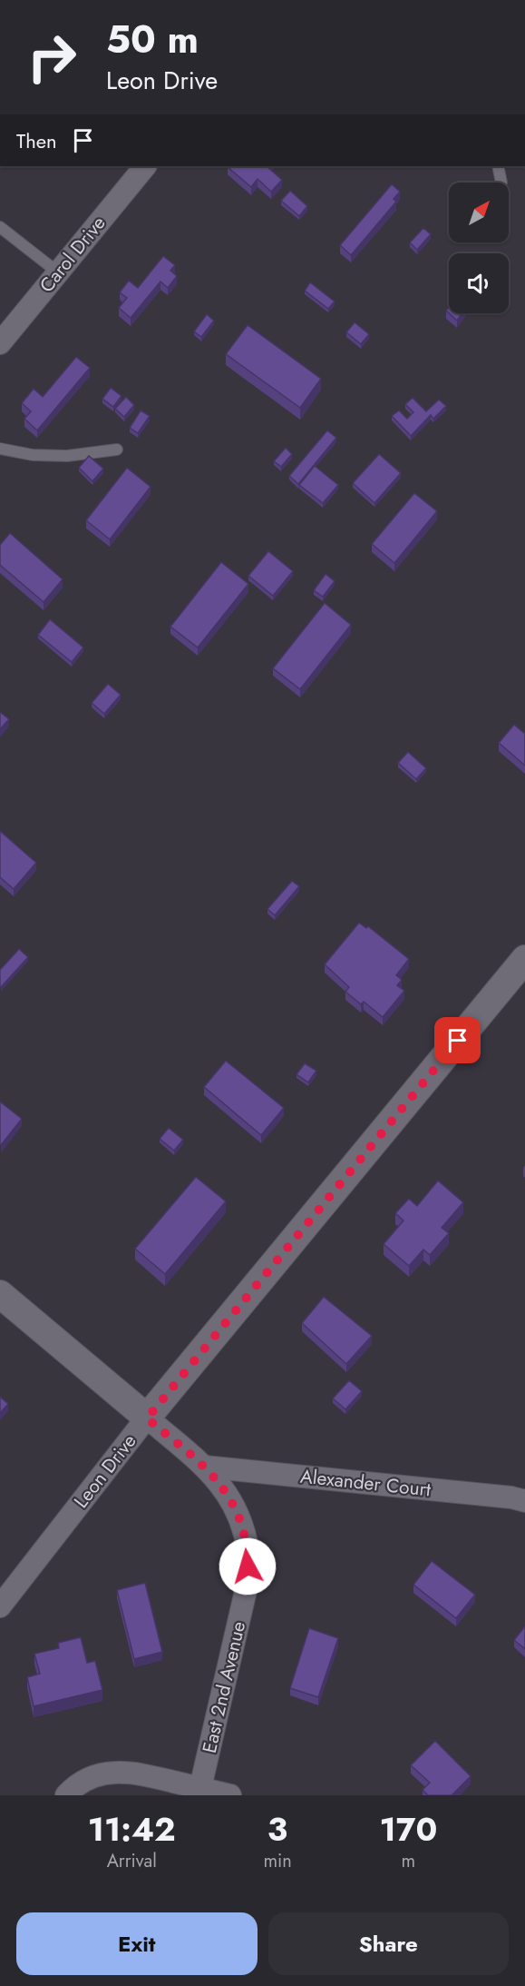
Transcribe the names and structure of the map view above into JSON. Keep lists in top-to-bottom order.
{
  "streets": {
    "street": [
      "Carol Drive",
      "Leon Drive",
      "Alexander Court",
      "East 2nd Avenue"
    ]
  },
  "crossings": [
    ["Leon Drive", "East 2nd Avenue"],
    ["Alexander Court", "East 2nd Avenue"]
  ],
  "north": "top right",
  "page": {
    "turn": ["50 m", "Leon Drive"],
    "then": "Then",
    "eta": [
      "11:42",
      "Arrival",
      "3",
      "min",
      "170",
      "m"
    ],
    "buttons": ["Exit", "Share"]
  }
}
